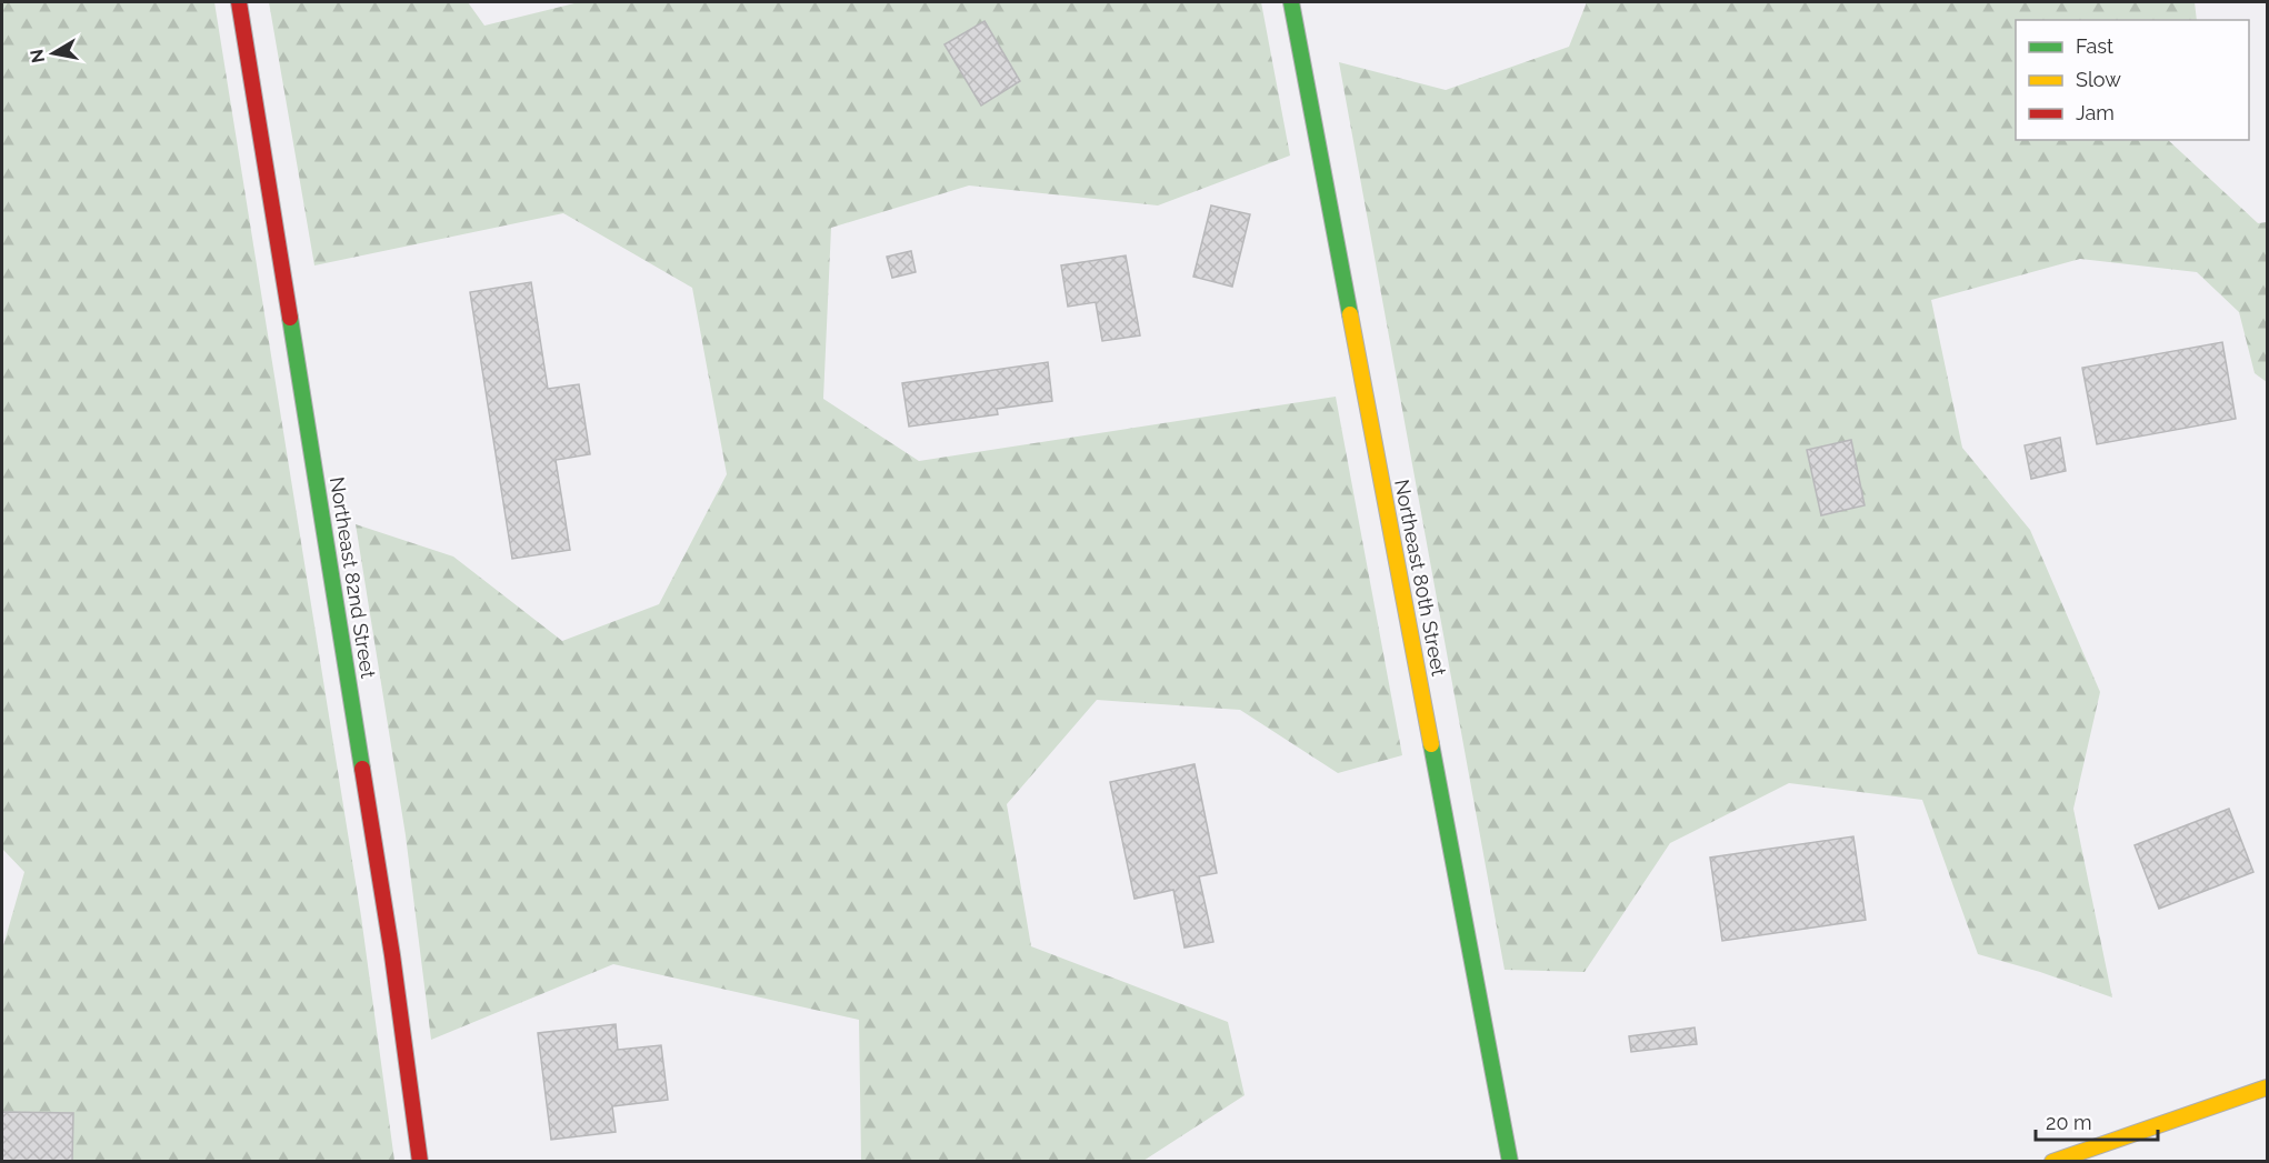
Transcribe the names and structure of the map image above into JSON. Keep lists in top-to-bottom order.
{
  "streets": {
    "street": ["Northeast 82nd Street", "Northeast 80th Street"]
  },
  "legend": ["Fast", "Slow", "Jam"],
  "scale_bar": "20 m",
  "north": "left"
}
